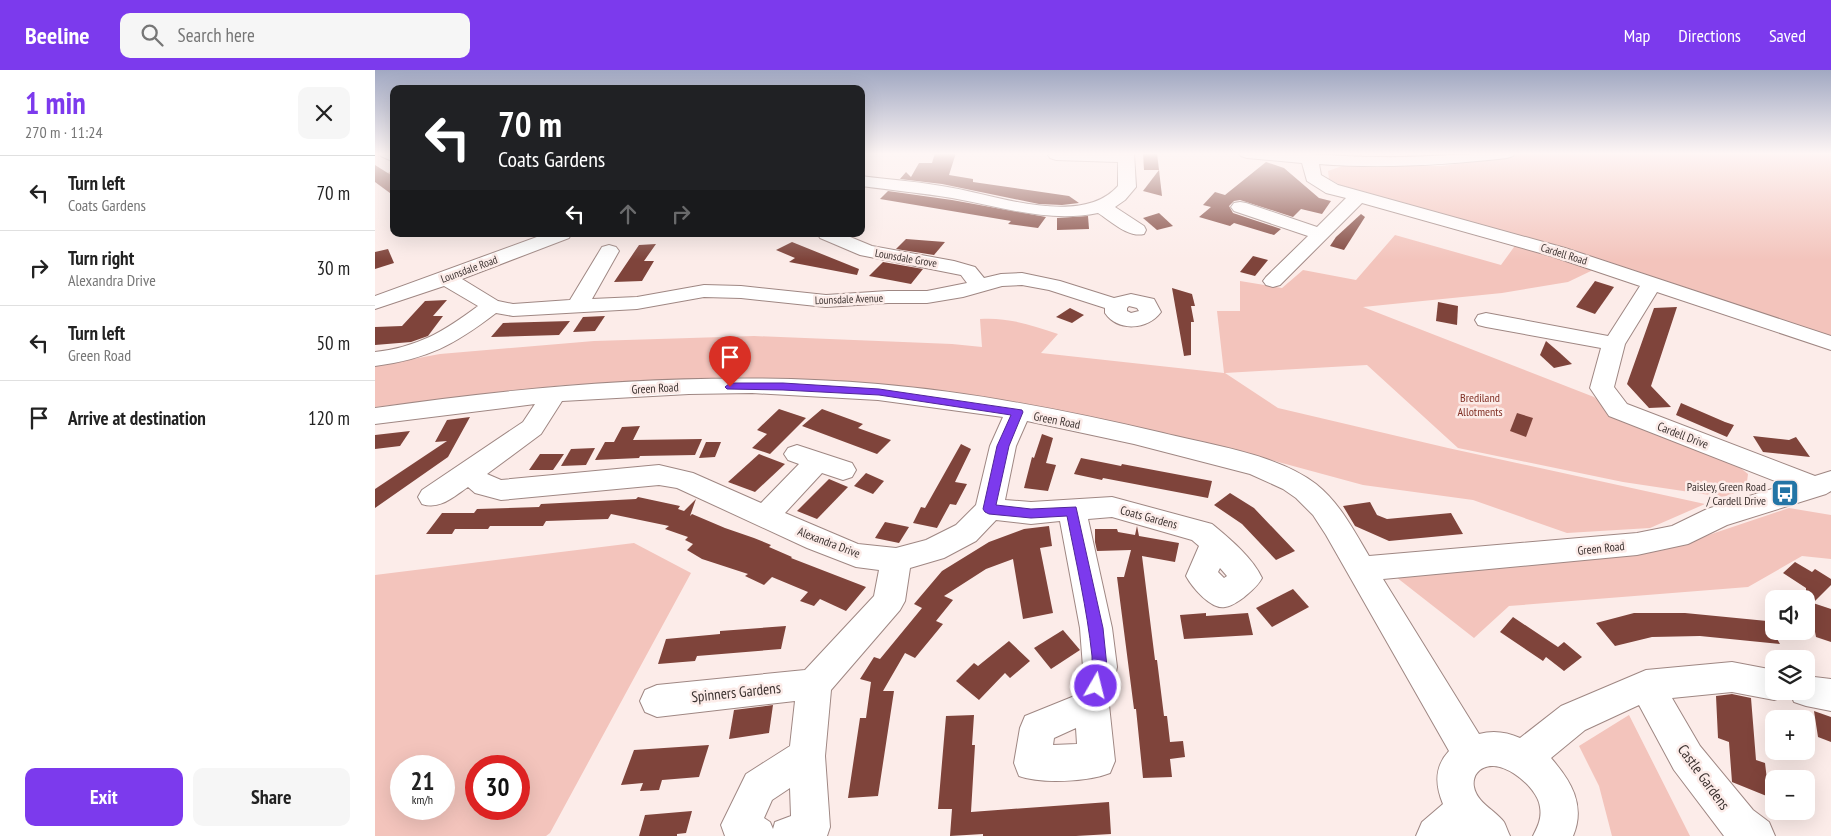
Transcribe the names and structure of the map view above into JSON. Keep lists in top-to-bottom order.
{
  "streets": {
    "street": [
      "Cardell Road",
      "Lounsdale Grove",
      "Lounsdale Road",
      "Lounsdale Avenue",
      "Green Road",
      "Cardell Drive",
      "Coats Gardens",
      "Alexandra Drive",
      "Spinners Gardens",
      "Castle Gardens"
    ]
  },
  "crossings": [
    ["Cardell Road", "Cardell Drive"],
    ["Lounsdale Grove", "Lounsdale Avenue"],
    ["Lounsdale Road", "Lounsdale Avenue"],
    ["Green Road", "Cardell Drive"],
    ["Coats Gardens", "Alexandra Drive"]
  ],
  "parks": ["Brediland Allotments"],
  "places": {
    "bus stop": ["Paisley, Green Road / Cardell Drive"]
  },
  "page": {
    "header": "Beeline",
    "search": "Search here",
    "nav": ["Map", "Directions", "Saved"],
    "heading": ["1 min", "270 m · 11:24"],
    "turn": ["70 m", "Coats Gardens"],
    "list": [
      {
        "name": "Turn left",
        "note": "Coats Gardens",
        "value": "70 m"
      },
      {
        "name": "Turn right",
        "note": "Alexandra Drive",
        "value": "30 m"
      },
      {
        "name": "Turn left",
        "note": "Green Road",
        "value": "50 m"
      },
      {
        "name": "Arrive at destination",
        "value": "120 m"
      }
    ],
    "map_buttons": ["+", "−"],
    "speed": "21 km/h",
    "limit": "30",
    "buttons": ["Exit", "Share"]
  }
}
